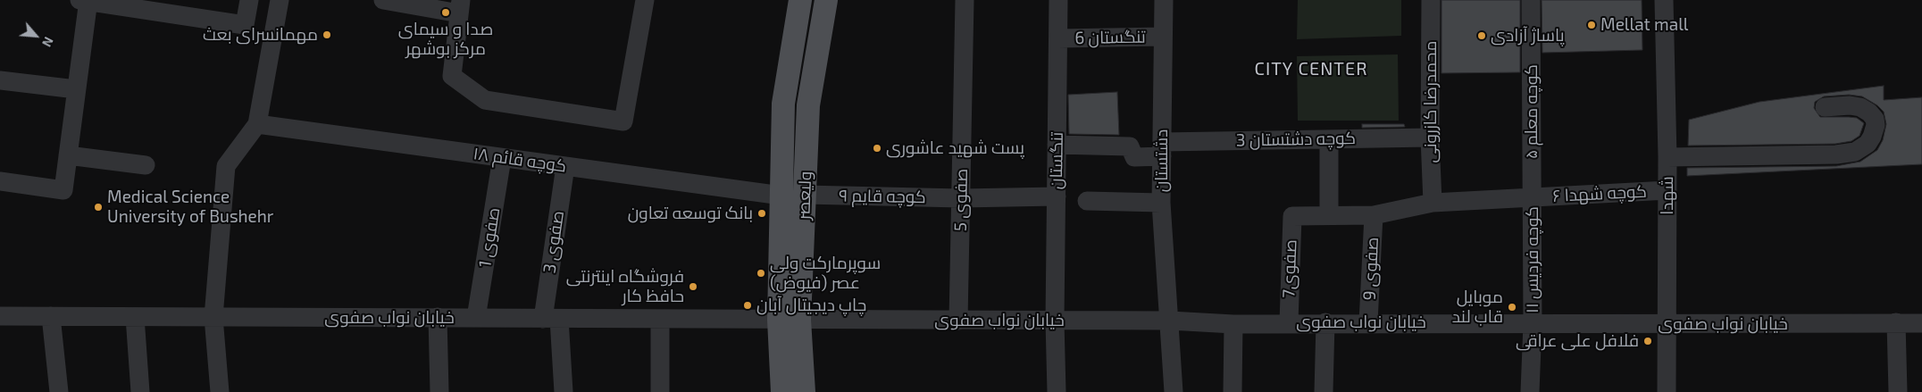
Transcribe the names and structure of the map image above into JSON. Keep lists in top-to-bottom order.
{
  "streets": {
    "main road": ["ولیعصر"],
    "street": [
      "تنگستان 6",
      "محمدرضا کازرونی",
      "کوچه معلم ۵",
      "کوچه دشتستان 3",
      "کوچه قائم ۱۸",
      "تنگستان",
      "دشتستان",
      "کوچه شهدا ۶",
      "شهدا",
      "کوچه قایم ۹",
      "صفوی 5",
      "صفوی 1",
      "صفوی 3",
      "کوچه فردیس ۱۱",
      "صفوی7",
      "صفوی 9",
      "خیابان نواب صفوی"
    ]
  },
  "crossings": [
    ["تنگستان 6", "تنگستان"],
    ["تنگستان 6", "دشتستان"],
    ["محمدرضا کازرونی", "کوچه دشتستان 3"],
    ["محمدرضا کازرونی", "کوچه شهدا ۶"],
    ["کوچه معلم ۵", "کوچه شهدا ۶"],
    ["کوچه معلم ۵", "کوچه فردیس ۱۱"],
    ["کوچه دشتستان 3", "تنگستان"],
    ["کوچه دشتستان 3", "دشتستان"],
    ["کوچه قائم ۱۸", "ولیعصر"],
    ["کوچه قائم ۱۸", "صفوی 1"],
    ["کوچه قائم ۱۸", "صفوی 3"],
    ["تنگستان", "کوچه قایم ۹"],
    ["تنگستان", "خیابان نواب صفوی"],
    ["دشتستان", "خیابان نواب صفوی"],
    ["کوچه شهدا ۶", "شهدا"],
    ["کوچه شهدا ۶", "کوچه فردیس ۱۱"],
    ["کوچه شهدا ۶", "صفوی7"],
    ["کوچه شهدا ۶", "صفوی 9"],
    ["ولیعصر", "کوچه قایم ۹"],
    ["ولیعصر", "خیابان نواب صفوی"],
    ["شهدا", "خیابان نواب صفوی"],
    ["کوچه قایم ۹", "صفوی 5"],
    ["صفوی 5", "خیابان نواب صفوی"],
    ["صفوی 1", "خیابان نواب صفوی"],
    ["صفوی 3", "خیابان نواب صفوی"],
    ["کوچه فردیس ۱۱", "خیابان نواب صفوی"],
    ["صفوی7", "خیابان نواب صفوی"],
    ["صفوی 9", "خیابان نواب صفوی"]
  ],
  "districts": ["CITY CENTER"],
  "places": [
    "صدا و سیمای مرکز بوشهر",
    "Mellat mall",
    "مهمانسرای بعث",
    "پاساژ آزادی",
    "پست شهید عاشوری",
    "Medical Science University of Bushehr",
    "بانک توسعه تعاون",
    "سوپرمارکت ولی عصر (فیوض)",
    "فروشگاه اینترنتی حافظ کار",
    "چاپ دیجیتال آبان",
    "موبایل قاب لند",
    "فلافل علی عراقی"
  ],
  "north": "bottom right"
}
